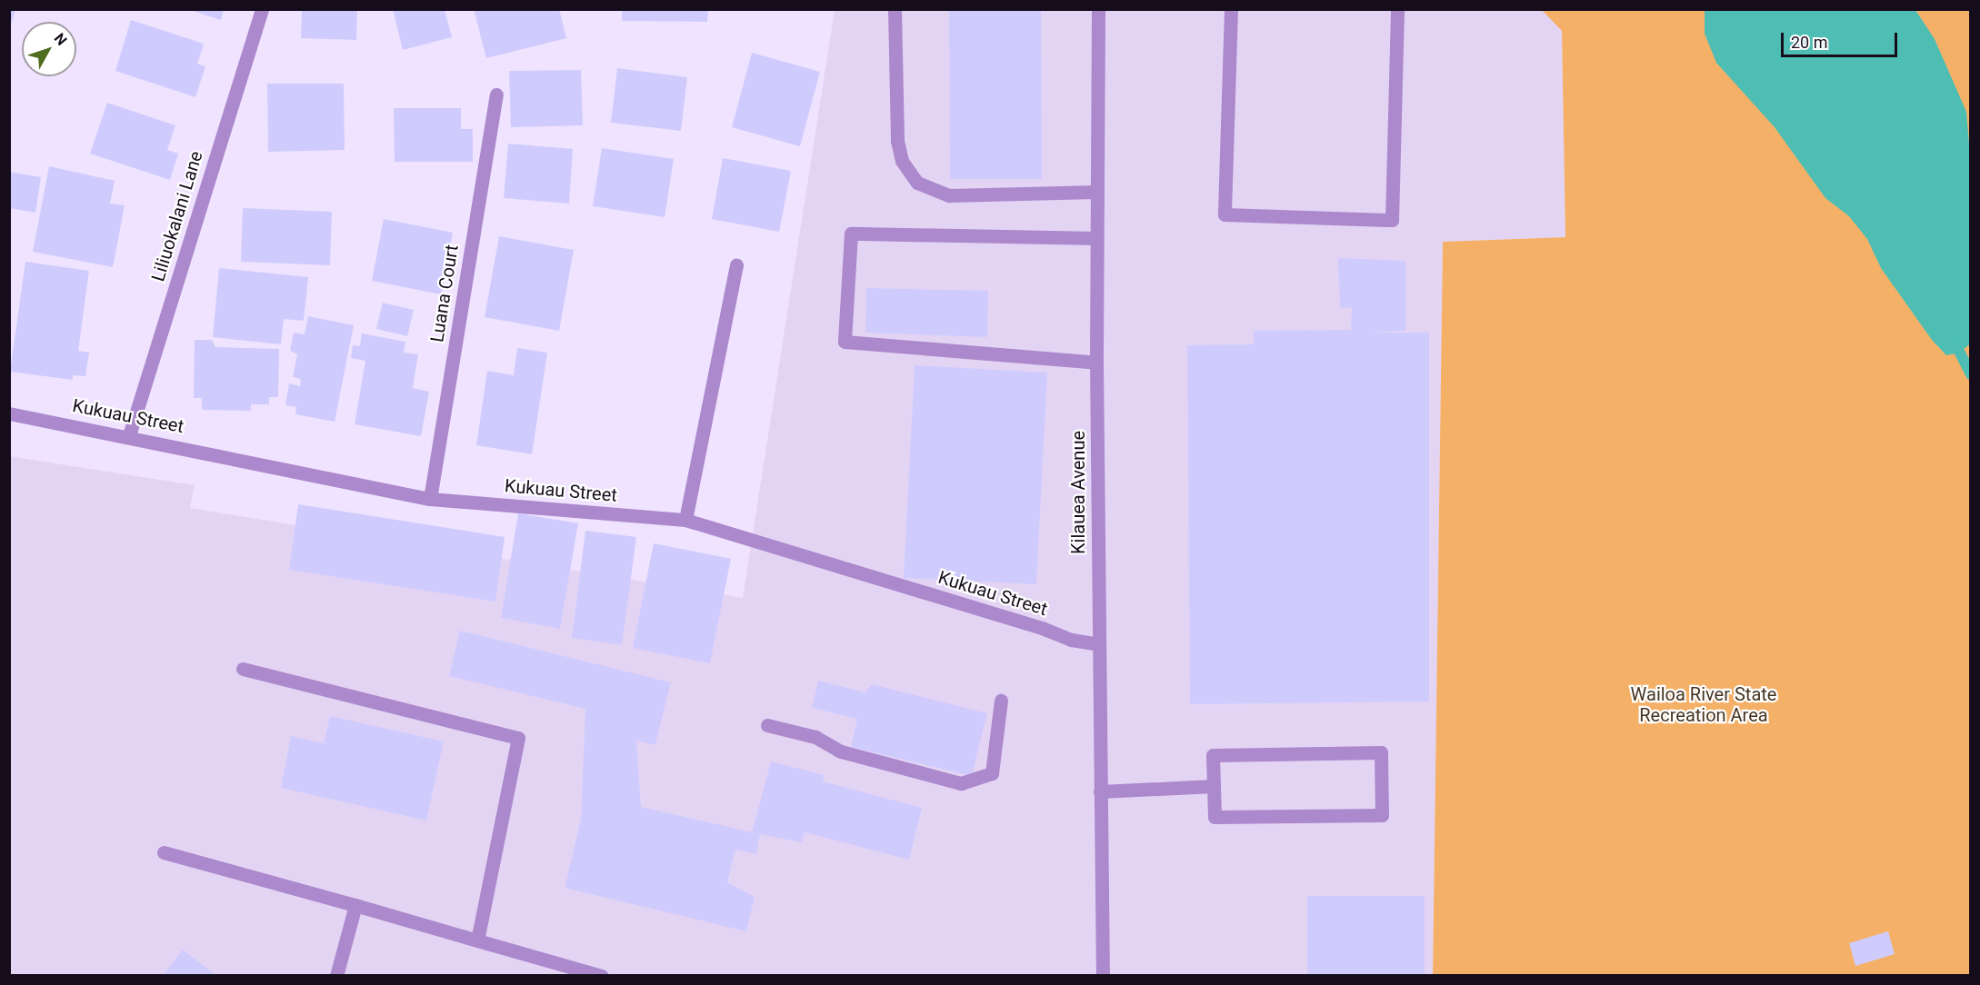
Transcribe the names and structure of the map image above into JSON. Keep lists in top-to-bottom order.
{
  "streets": {
    "street": [
      "Liliuokalani Lane",
      "Luana Court",
      "Kukuau Street",
      "Kilauea Avenue"
    ]
  },
  "crossings": [
    ["Liliuokalani Lane", "Kukuau Street"],
    ["Luana Court", "Kukuau Street"],
    ["Kukuau Street", "Kilauea Avenue"]
  ],
  "parks": ["Wailoa River State Recreation Area"],
  "scale_bar": "20 m",
  "north": "top right"
}
